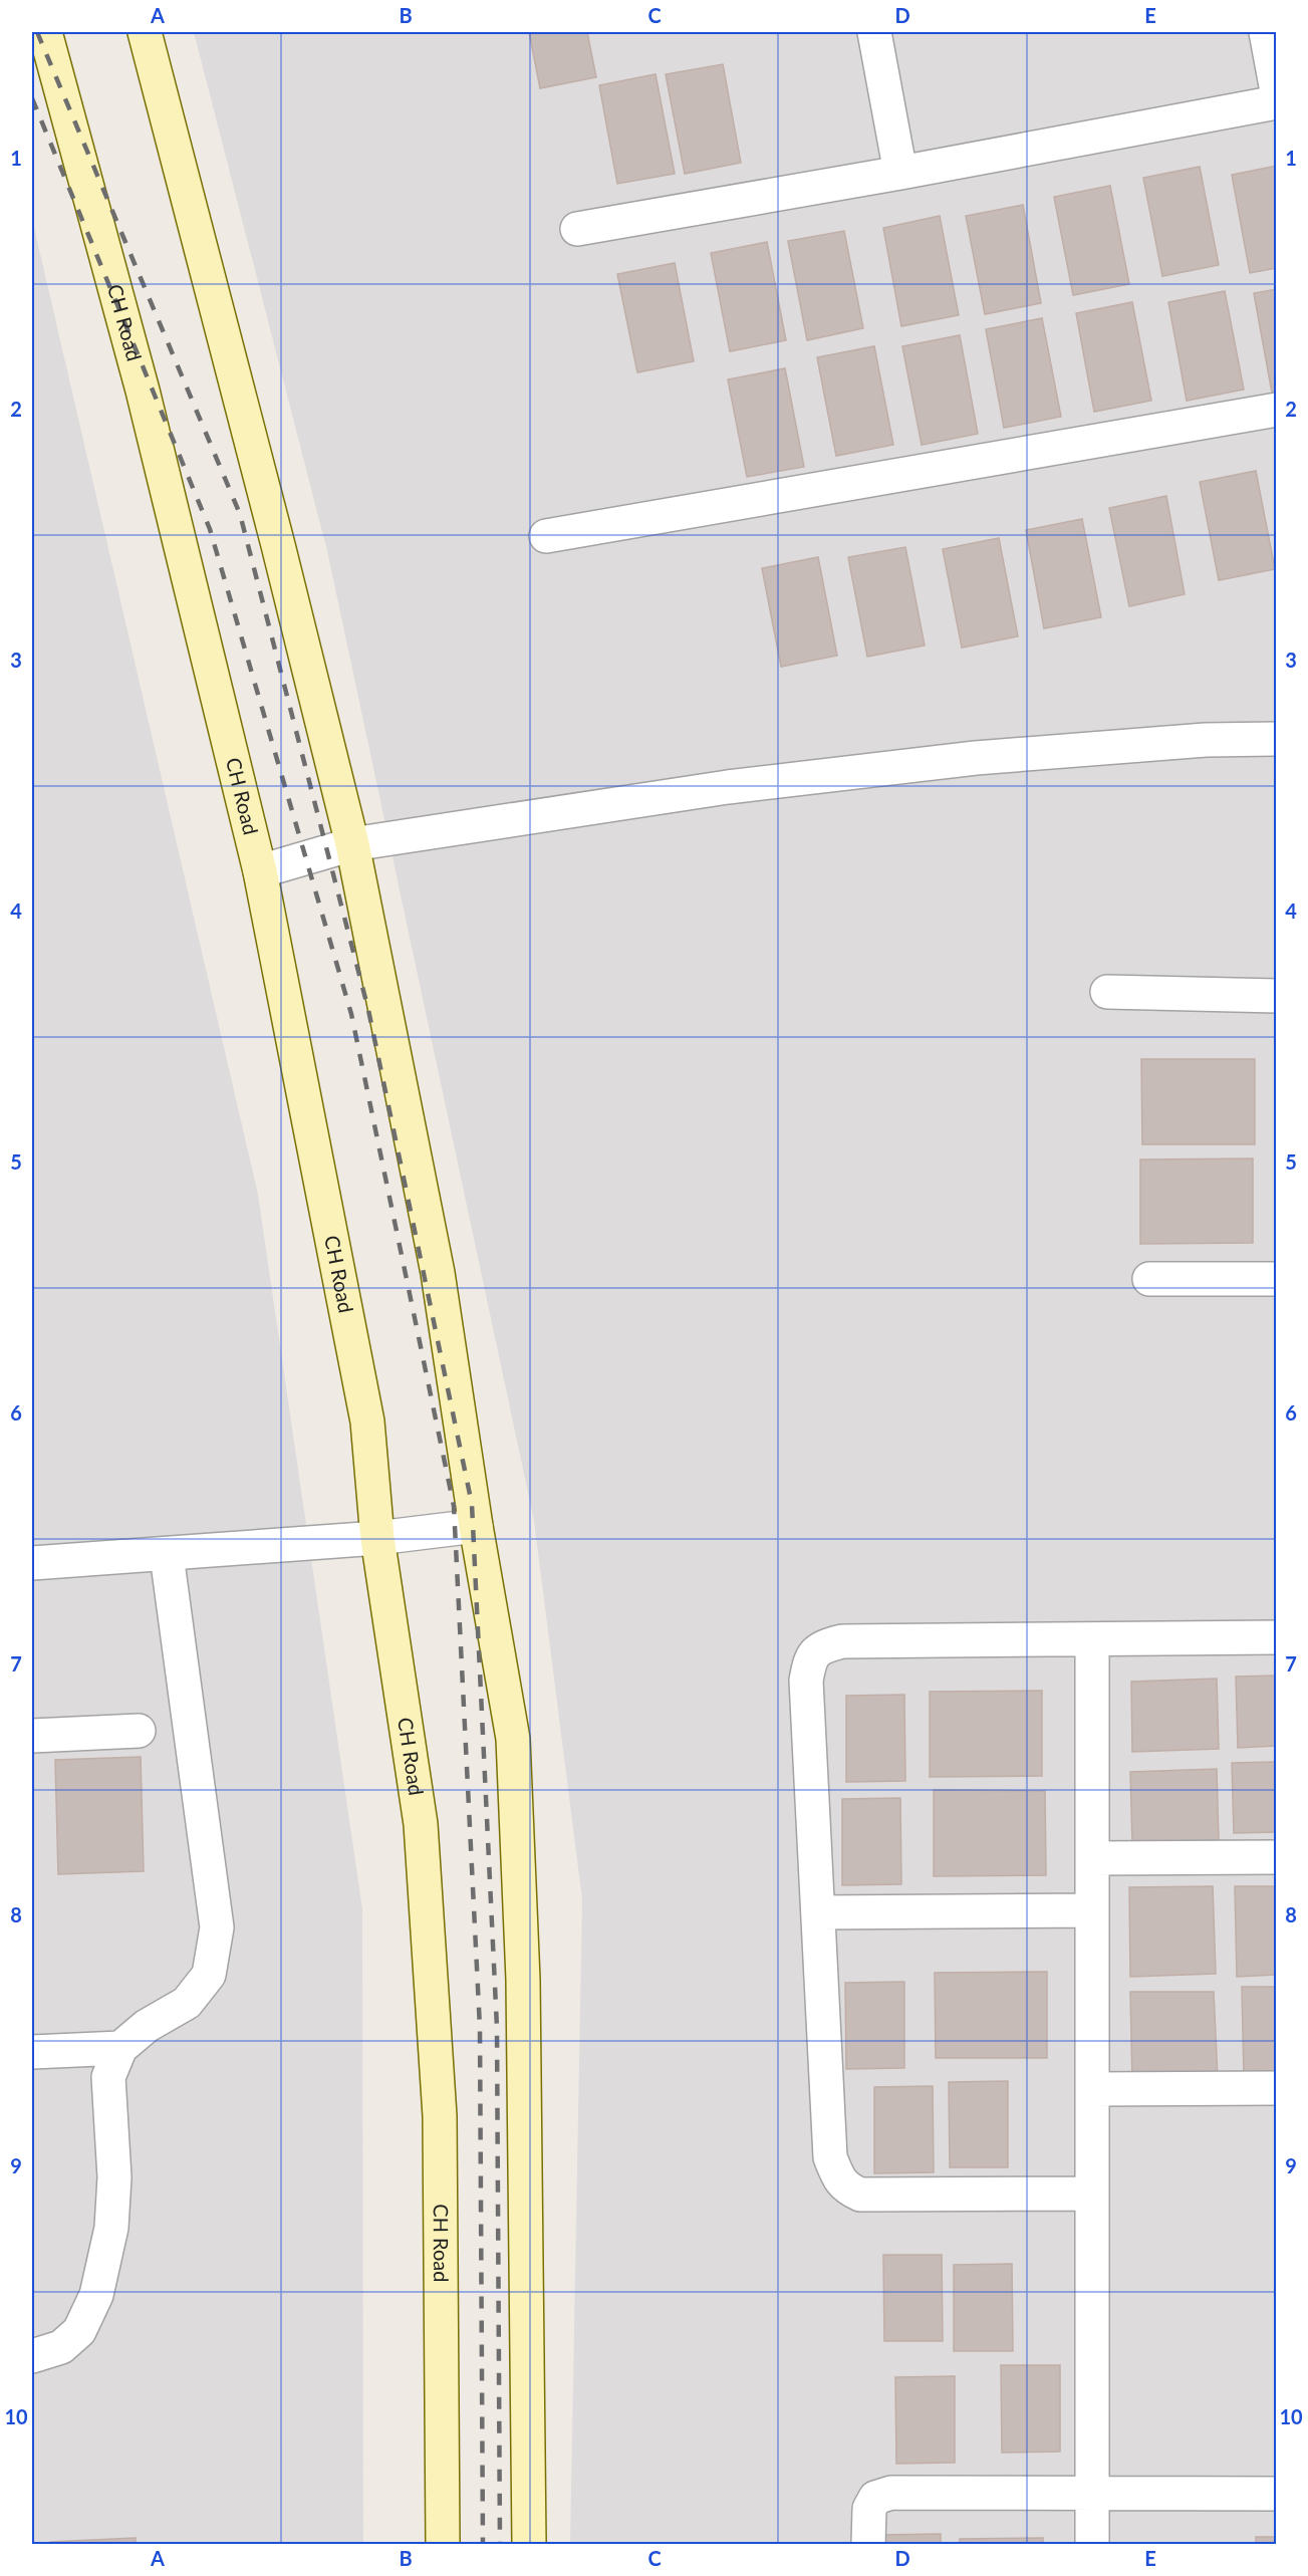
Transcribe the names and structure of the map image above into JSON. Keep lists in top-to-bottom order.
{
  "streets": {
    "street": ["CH Road"]
  },
  "grid": {
    "columns": [
      "A",
      "B",
      "C",
      "D",
      "E"
    ],
    "rows": [
      "1",
      "2",
      "3",
      "4",
      "5",
      "6",
      "7",
      "8",
      "9",
      "10"
    ]
  }
}
